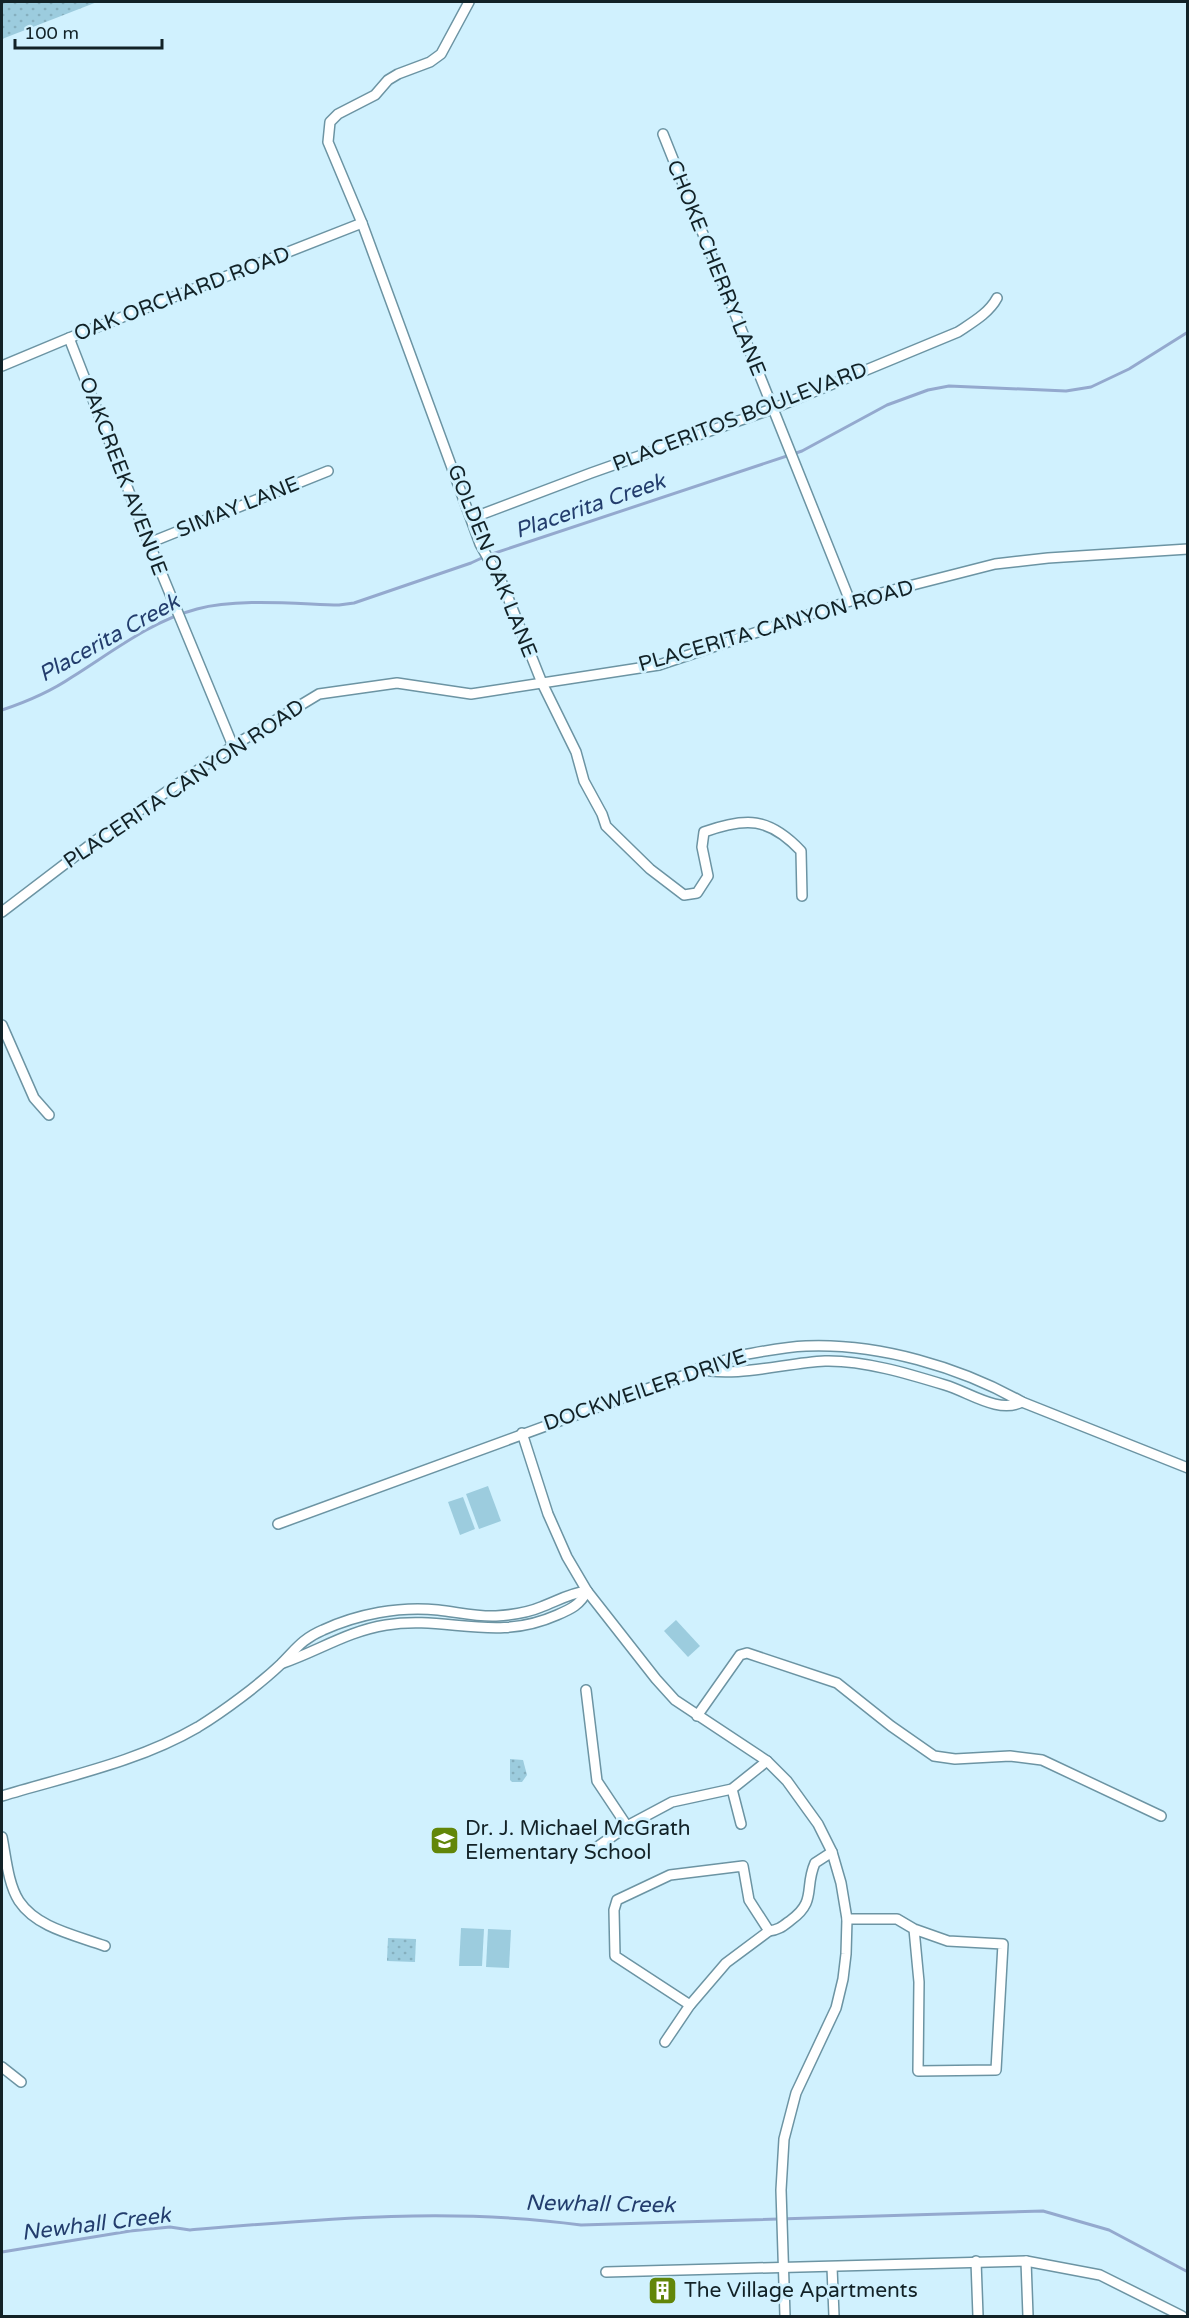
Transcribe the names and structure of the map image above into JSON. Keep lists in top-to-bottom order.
{
  "streets": {
    "street": [
      "CHOKE CHERRY LANE",
      "OAK ORCHARD ROAD",
      "PLACERITOS BOULEVARD",
      "OAKCREEK AVENUE",
      "SIMAY LANE",
      "GOLDEN OAK LANE",
      "PLACERITA CANYON ROAD",
      "DOCKWEILER DRIVE"
    ]
  },
  "crossings": [
    ["CHOKE CHERRY LANE", "PLACERITOS BOULEVARD"],
    ["CHOKE CHERRY LANE", "PLACERITA CANYON ROAD"],
    ["OAK ORCHARD ROAD", "OAKCREEK AVENUE"],
    ["OAK ORCHARD ROAD", "GOLDEN OAK LANE"],
    ["PLACERITOS BOULEVARD", "GOLDEN OAK LANE"],
    ["OAKCREEK AVENUE", "SIMAY LANE"],
    ["OAKCREEK AVENUE", "PLACERITA CANYON ROAD"],
    ["GOLDEN OAK LANE", "PLACERITA CANYON ROAD"]
  ],
  "water": ["Placerita Creek", "Newhall Creek"],
  "places": {
    "school or university": ["Dr. J. Michael McGrath Elementary School"],
    "building": ["The Village Apartments"]
  },
  "scale_bar": "100 m"
}
